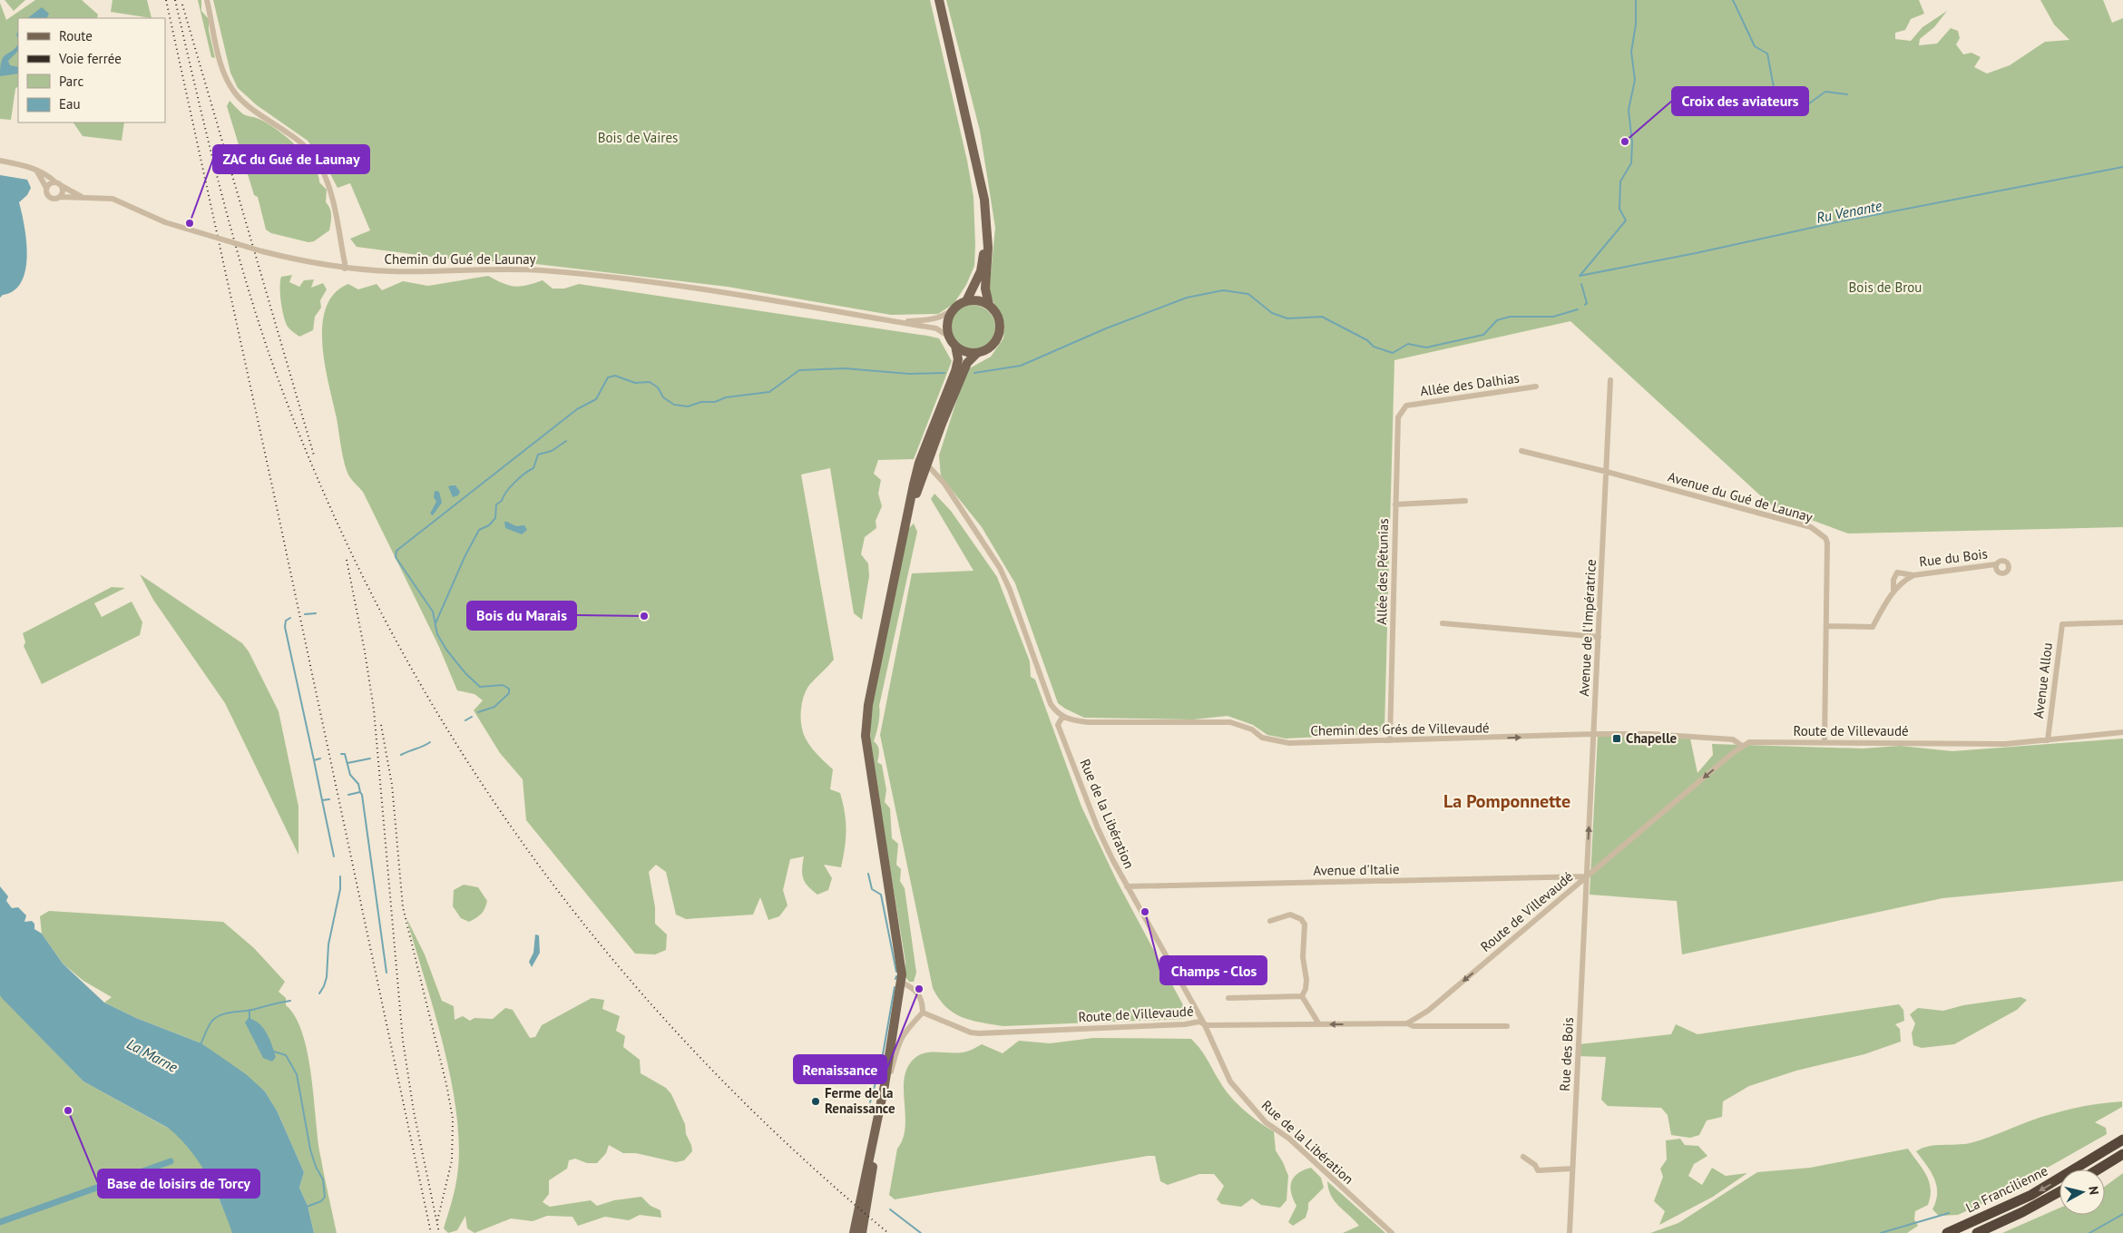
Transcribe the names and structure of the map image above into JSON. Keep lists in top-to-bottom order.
{
  "streets": {
    "highway": ["La Francilienne"],
    "street": [
      "Chemin du Gué de Launay",
      "Allée des Dalhias",
      "Avenue du Gué de Launay",
      "Rue du Bois",
      "Allée des Pétunias",
      "Avenue de l'Impératrice",
      "Avenue Allou",
      "Chemin des Grés de Villevaudé",
      "Route de Villevaudé",
      "Rue de la Libération",
      "Avenue d'Italie",
      "Rue des Bois"
    ]
  },
  "crossings": [
    ["Allée des Dalhias", "Allée des Pétunias"],
    ["Avenue du Gué de Launay", "Rue du Bois"],
    ["Avenue du Gué de Launay", "Avenue de l'Impératrice"],
    ["Avenue du Gué de Launay", "Route de Villevaudé"],
    ["Allée des Pétunias", "Chemin des Grés de Villevaudé"],
    ["Avenue de l'Impératrice", "Chemin des Grés de Villevaudé"],
    ["Avenue de l'Impératrice", "Route de Villevaudé"],
    ["Avenue de l'Impératrice", "Avenue d'Italie"],
    ["Avenue de l'Impératrice", "Rue des Bois"],
    ["Avenue Allou", "Route de Villevaudé"],
    ["Chemin des Grés de Villevaudé", "Route de Villevaudé"],
    ["Chemin des Grés de Villevaudé", "Rue de la Libération"],
    ["Route de Villevaudé", "Rue de la Libération"],
    ["Route de Villevaudé", "Avenue d'Italie"],
    ["Route de Villevaudé", "Rue des Bois"],
    ["Rue de la Libération", "Avenue d'Italie"],
    ["Avenue d'Italie", "Rue des Bois"]
  ],
  "one_way": ["Route de Villevaudé"],
  "districts": ["La Pomponnette"],
  "water": ["Ru Venante", "La Marne"],
  "parks": ["Bois de Vaires", "Bois de Brou"],
  "places": {
    "other": [
      "Croix des aviateurs",
      "ZAC du Gué de Launay",
      "Bois du Marais",
      "Champs - Clos",
      "Renaissance",
      "Ferme de la Renaissance",
      "Base de loisirs de Torcy"
    ],
    "transit": ["Chapelle"]
  },
  "legend": [
    "Route",
    "Voie ferrée",
    "Parc",
    "Eau"
  ],
  "north": "right"
}
